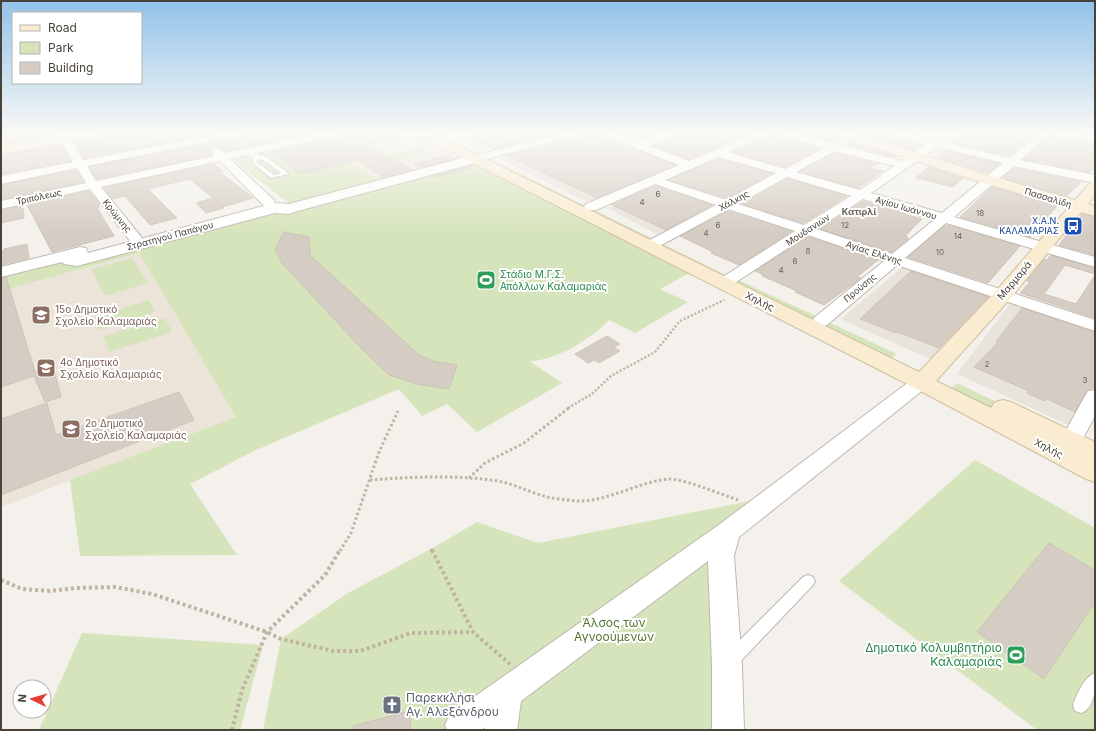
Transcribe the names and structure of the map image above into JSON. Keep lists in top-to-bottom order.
{
  "streets": {
    "main road": ["Πασσαλίδη", "Μαρμαρά", "Χηλής"],
    "street": [
      "Τριπόλεως",
      "Χάλκης",
      "Αγίου Ιωάννου",
      "Κρώμνης",
      "Μουδανιών",
      "Στρατηγού Παπάγου",
      "Αγίας Ελένης",
      "Προύσης"
    ]
  },
  "crossings": [
    ["Τριπόλεως", "Κρώμνης"],
    ["Πασσαλίδη", "Μαρμαρά"],
    ["Πασσαλίδη", "Προύσης"],
    ["Χάλκης", "Αγίου Ιωάννου"],
    ["Χάλκης", "Αγίας Ελένης"],
    ["Χάλκης", "Χηλής"],
    ["Αγίου Ιωάννου", "Μουδανιών"],
    ["Αγίου Ιωάννου", "Μαρμαρά"],
    ["Αγίου Ιωάννου", "Προύσης"],
    ["Κρώμνης", "Στρατηγού Παπάγου"],
    ["Μουδανιών", "Αγίας Ελένης"],
    ["Μουδανιών", "Χηλής"],
    ["Αγίας Ελένης", "Μαρμαρά"],
    ["Αγίας Ελένης", "Προύσης"],
    ["Μαρμαρά", "Χηλής"],
    ["Προύσης", "Χηλής"]
  ],
  "districts": ["Κατιρλί"],
  "parks": ["Άλσος των Αγνοούμενων"],
  "places": {
    "bus stop": ["Χ.Α.Ν. ΚΑΛΑΜΑΡΙΑΣ"],
    "sports": ["Στάδιο Μ.Γ.Σ. Απόλλων Καλαμαριάς", "Δημοτικό Κολυμβητήριο Καλαμαριάς"],
    "school or university": ["15ο Δημοτικό Σχολείο Καλαμαριάς", "4ο Δημοτικό Σχολείο Καλαμαριάς", "2ο Δημοτικό Σχολείο Καλαμαριάς"],
    "church": ["Παρεκκλήσι Αγ. Αλεξάνδρου"]
  },
  "house_numbers": [
    "6",
    "4",
    "18",
    "6",
    "12",
    "4",
    "14",
    "8",
    "10",
    "6",
    "4",
    "2",
    "3"
  ],
  "legend": ["Road", "Park", "Building"],
  "north": "left"
}
